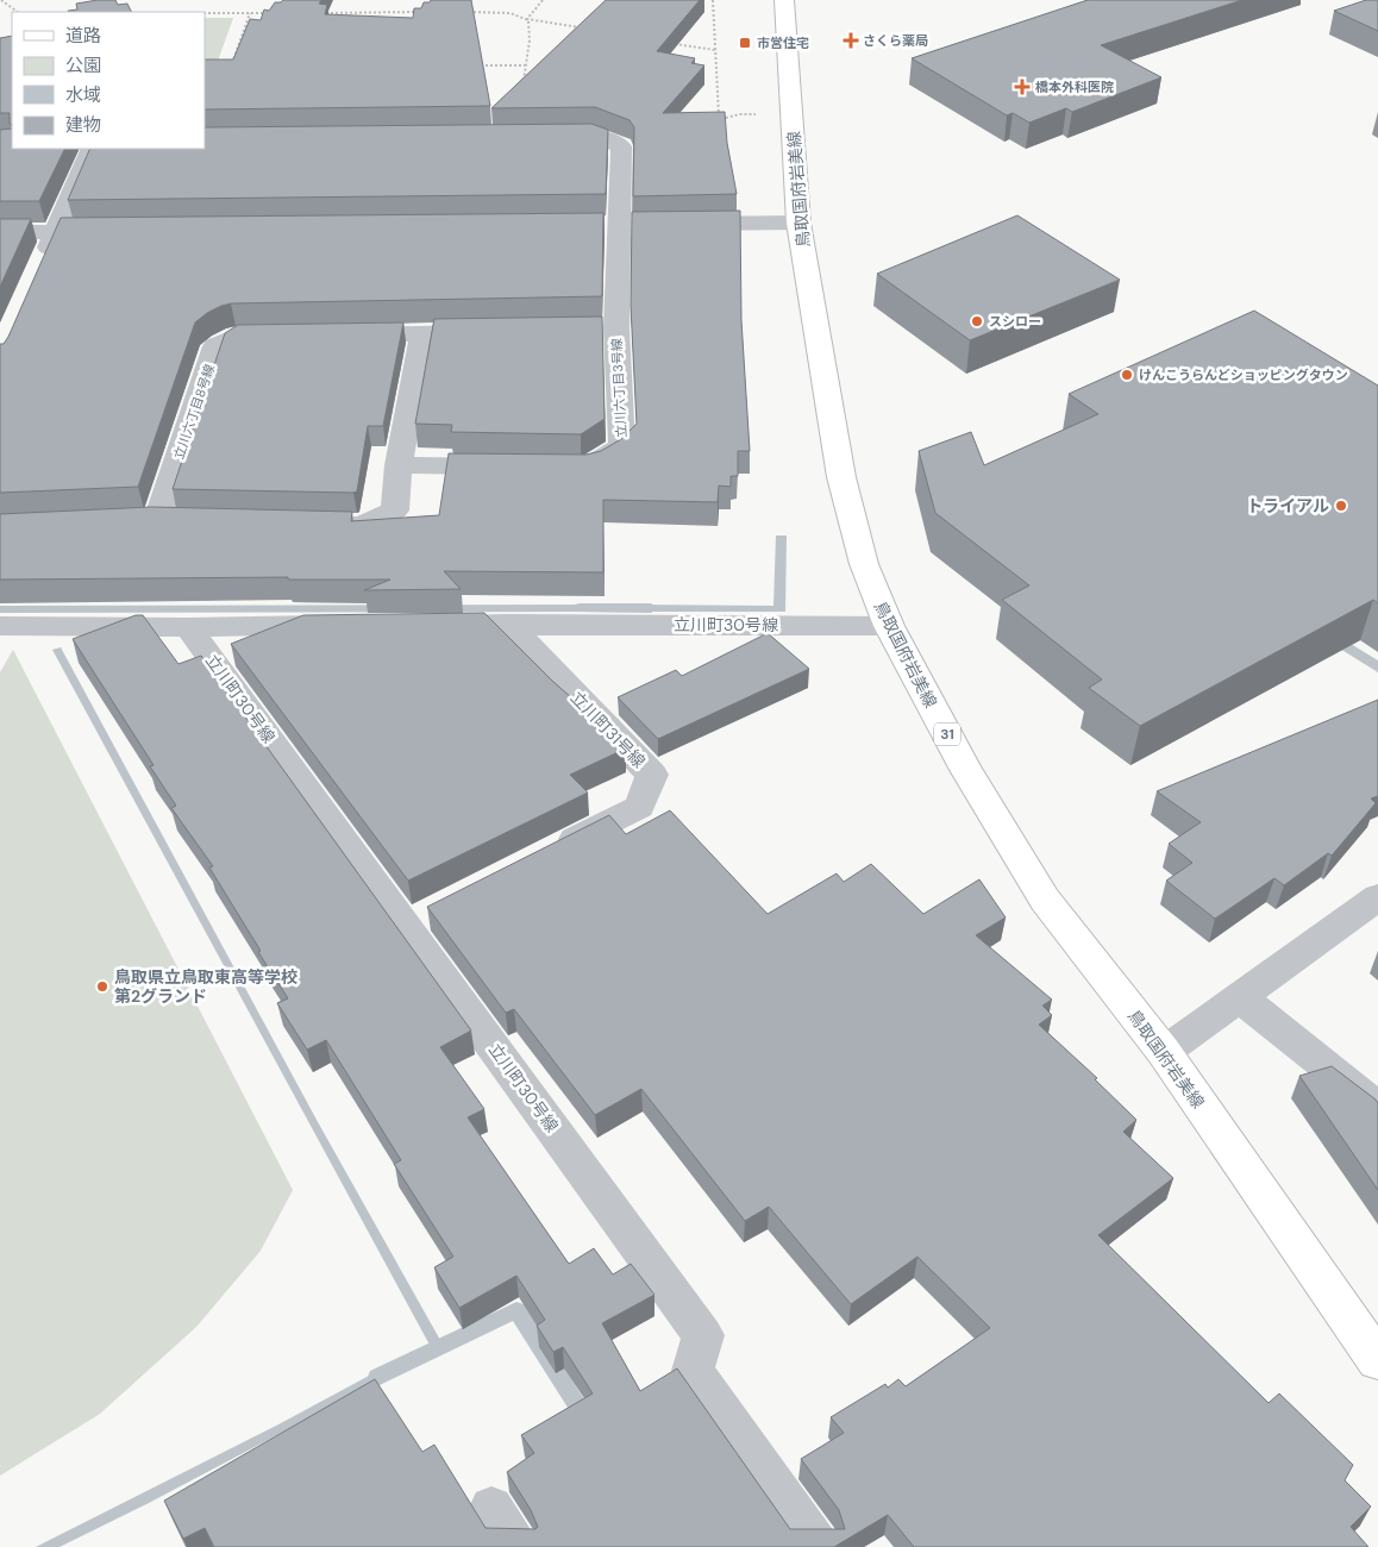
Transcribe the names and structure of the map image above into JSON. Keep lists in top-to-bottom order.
{
  "streets": {
    "main road": ["鳥取国府岩美線", "31"],
    "street": [
      "立川六丁目3号線",
      "立川六丁目8号線",
      "立川町30号線",
      "立川町31号線"
    ]
  },
  "crossings": [
    ["鳥取国府岩美線", "立川町30号線"],
    ["立川町30号線", "立川町31号線"]
  ],
  "places": {
    "health": ["さくら薬局", "橋本外科医院"],
    "transit": ["市営住宅"],
    "other": [
      "スシロー",
      "けんこうらんどショッピングタウン",
      "トライアル",
      "鳥取県立鳥取東高等学校 第2グランド"
    ]
  },
  "legend": [
    "道路",
    "公園",
    "水域",
    "建物"
  ]
}
